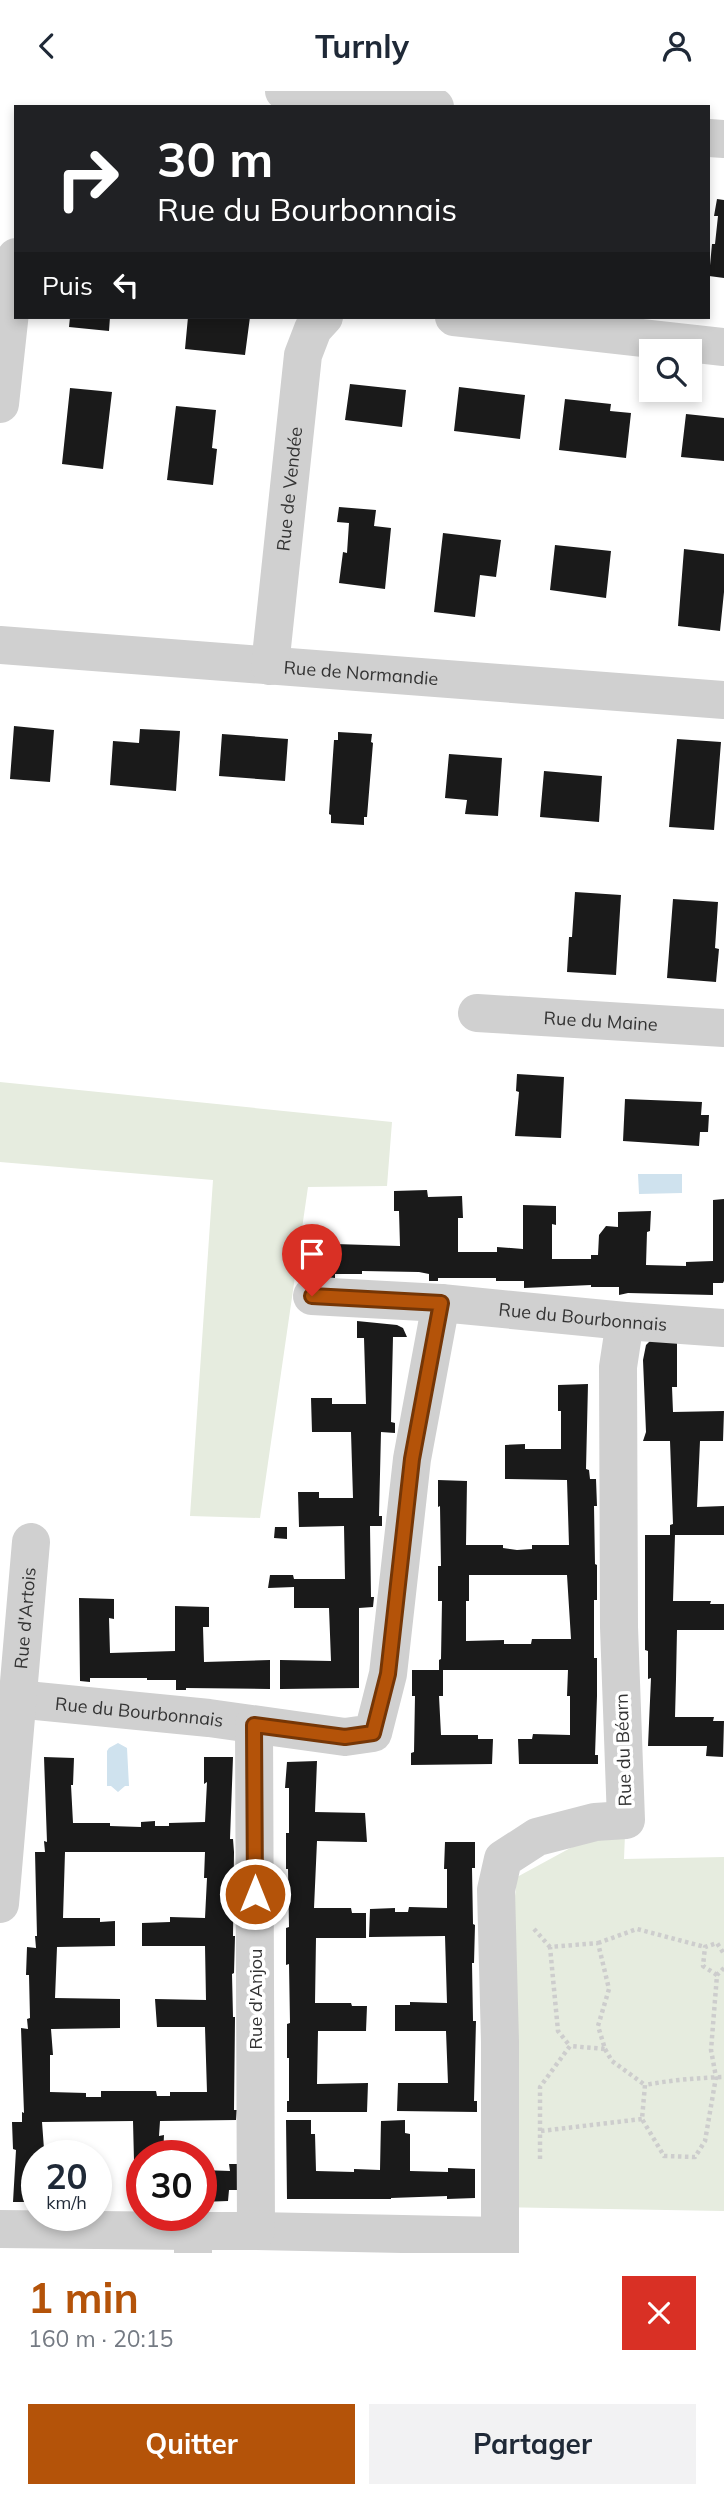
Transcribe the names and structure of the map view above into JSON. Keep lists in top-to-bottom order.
{
  "streets": {
    "street": [
      "Rue de Vendée",
      "Rue de Normandie",
      "Rue du Maine",
      "Rue du Bourbonnais",
      "Rue d'Artois",
      "Rue du Béarn",
      "Rue d'Anjou"
    ]
  },
  "crossings": [
    ["Rue de Vendée", "Rue de Normandie"],
    ["Rue du Bourbonnais", "Rue d'Artois"],
    ["Rue du Bourbonnais", "Rue du Béarn"],
    ["Rue du Bourbonnais", "Rue d'Anjou"]
  ],
  "page": {
    "header": "Turnly",
    "turn": ["30 m", "Rue du Bourbonnais"],
    "then": "Puis",
    "speed": "20 km/h",
    "limit": "30",
    "heading": ["1 min", "160 m · 20:15"],
    "buttons": ["Quitter", "Partager"]
  }
}
